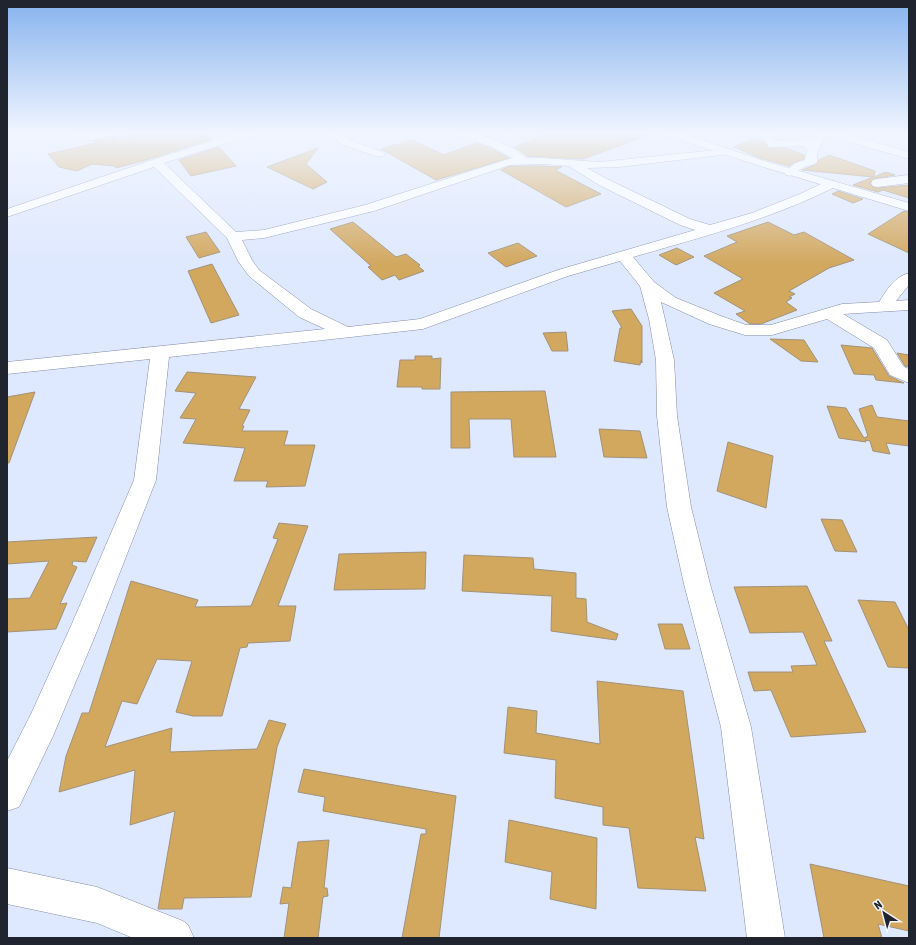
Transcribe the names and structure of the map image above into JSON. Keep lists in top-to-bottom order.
{
  "north": "top left"
}
